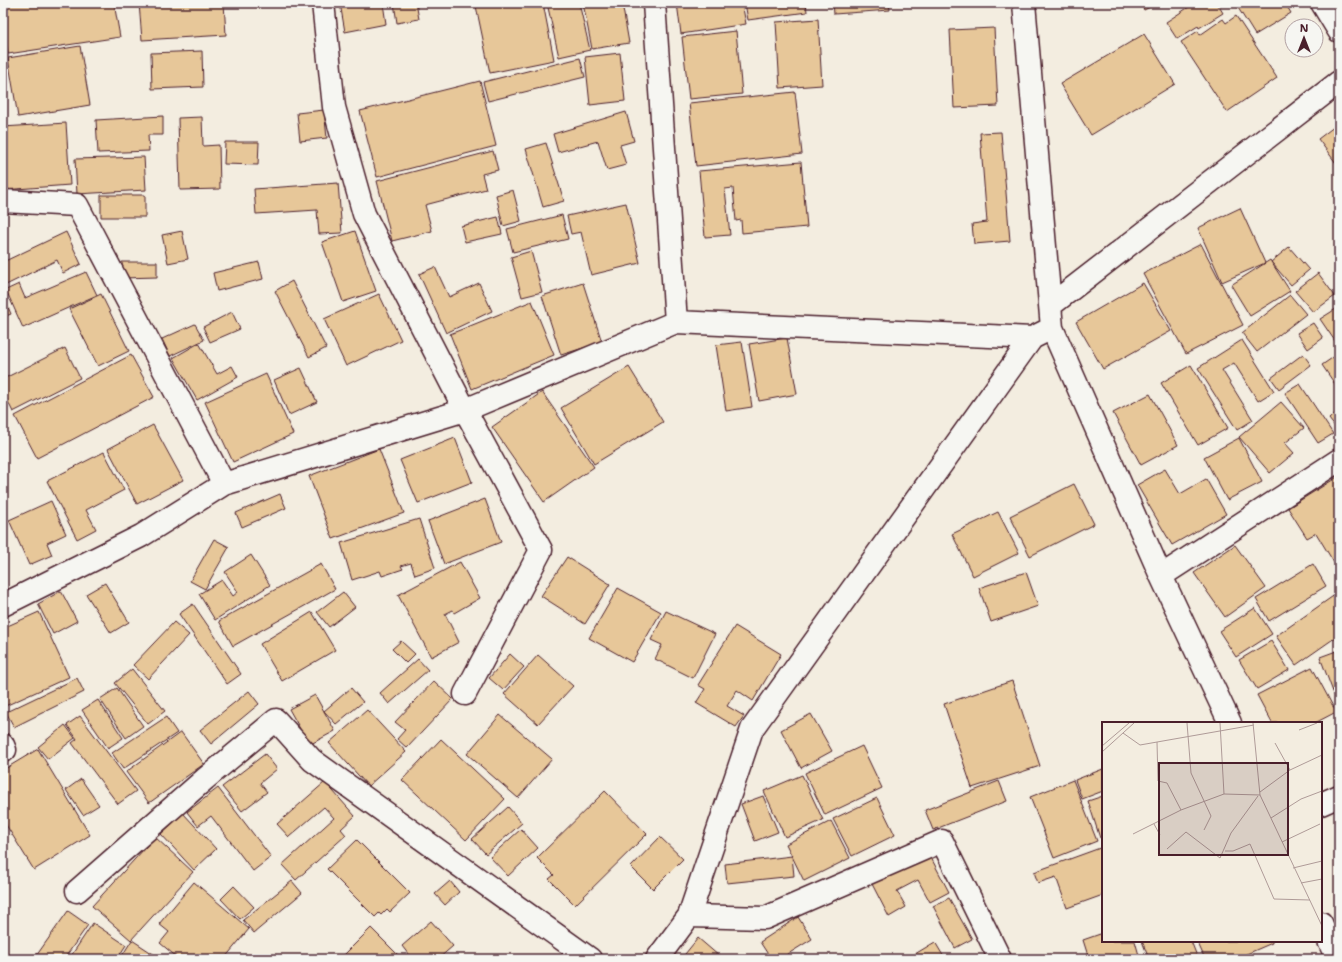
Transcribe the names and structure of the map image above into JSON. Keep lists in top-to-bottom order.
{
  "north": "top"
}
